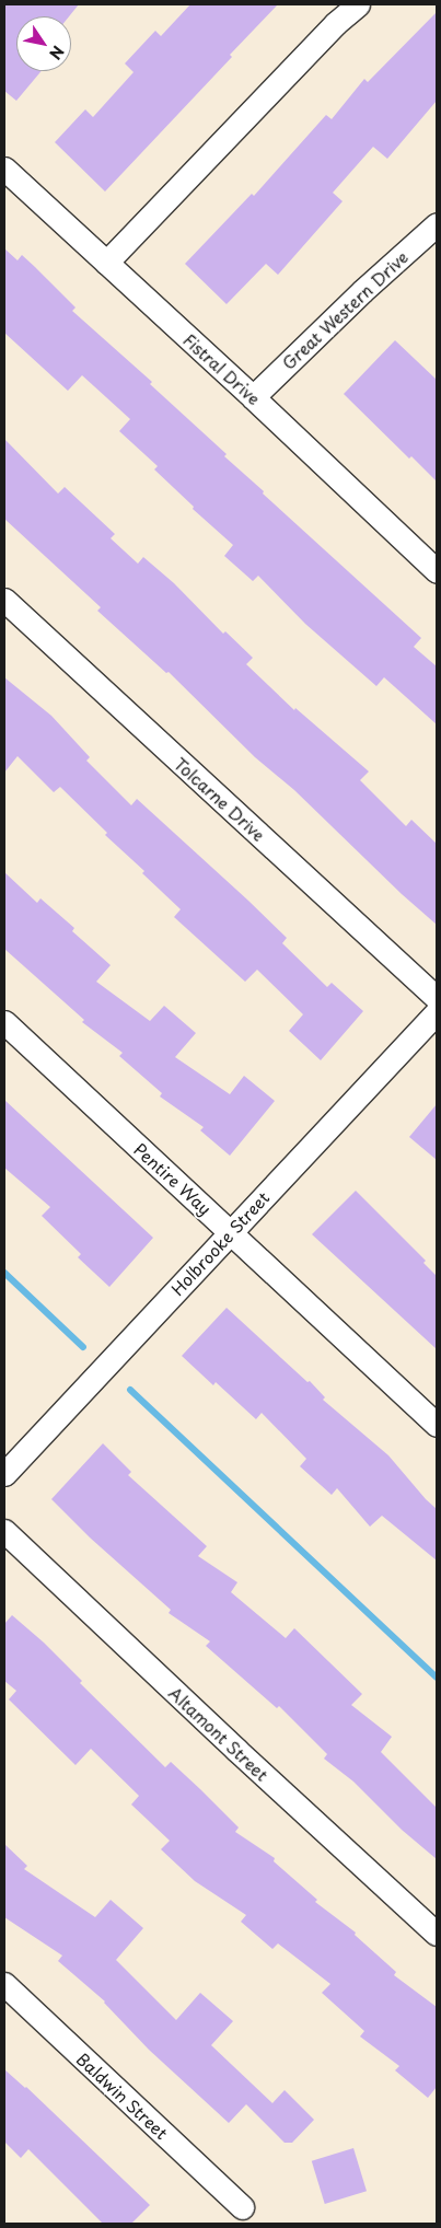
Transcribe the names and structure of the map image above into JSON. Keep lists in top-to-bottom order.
{
  "streets": {
    "street": [
      "Great Western Drive",
      "Fistral Drive",
      "Tolcarne Drive",
      "Pentire Way",
      "Holbrooke Street",
      "Altamont Street",
      "Baldwin Street"
    ]
  },
  "crossings": [
    ["Great Western Drive", "Fistral Drive"],
    ["Pentire Way", "Holbrooke Street"]
  ],
  "north": "bottom right"
}
